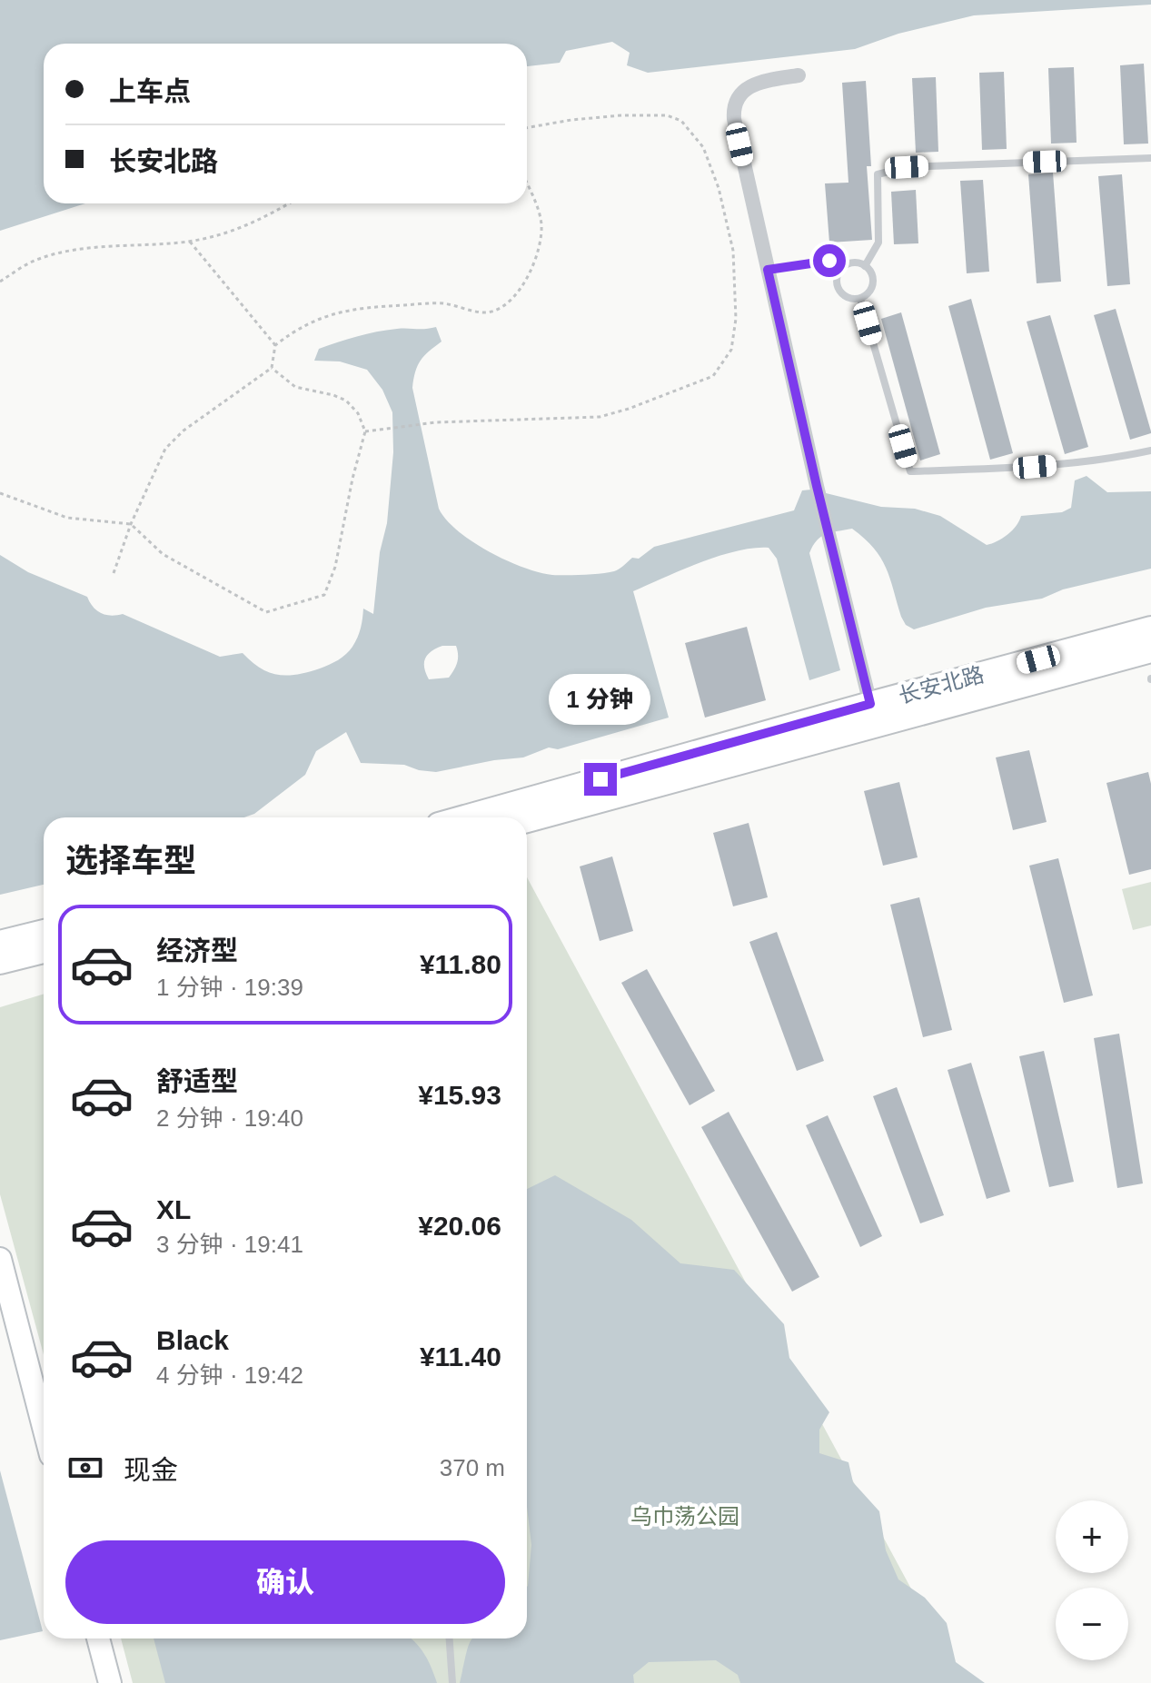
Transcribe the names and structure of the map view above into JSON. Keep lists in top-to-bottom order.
{
  "streets": {
    "main road": ["长安北路"]
  },
  "parks": ["乌巾荡公园"],
  "page": {
    "banner": ["上车点", "长安北路"],
    "bubble": "1 分钟",
    "heading": "选择车型",
    "list": [
      {
        "name": "经济型",
        "note": "1 分钟 · 19:39",
        "value": "¥11.80"
      },
      {
        "name": "舒适型",
        "note": "2 分钟 · 19:40",
        "value": "¥15.93"
      },
      {
        "name": "XL",
        "note": "3 分钟 · 19:41",
        "value": "¥20.06"
      },
      {
        "name": "Black",
        "note": "4 分钟 · 19:42",
        "value": "¥11.40"
      }
    ],
    "pay": ["现金", "370 m"],
    "map_buttons": ["+", "−"],
    "buttons": "确认"
  }
}
